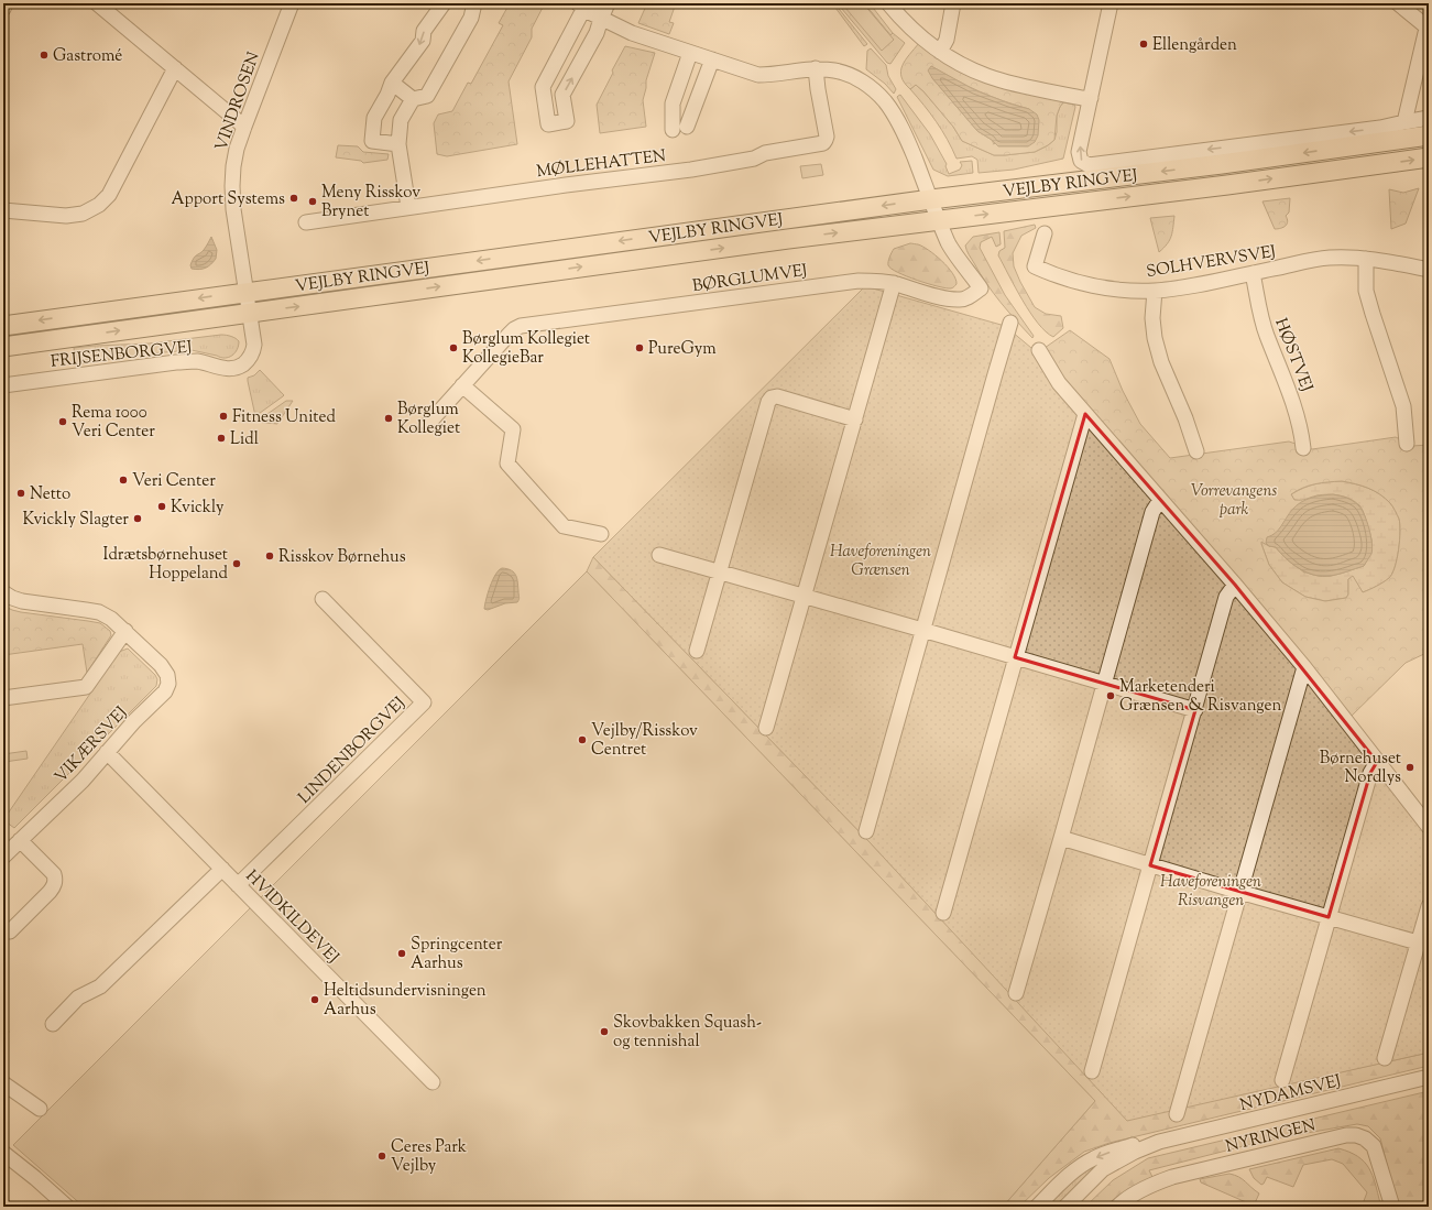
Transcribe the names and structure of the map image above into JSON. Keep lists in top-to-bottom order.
{
  "streets": {
    "main road": ["VEJLBY RINGVEJ"],
    "street": [
      "VINDROSEN",
      "MØLLEHATTEN",
      "SOLHVERVSVEJ",
      "BØRGLUMVEJ",
      "FRIJSENBORGVEJ",
      "HØSTVEJ",
      "VIKÆRSVEJ",
      "LINDENBORGVEJ",
      "HVIDKILDEVEJ",
      "NYDAMSVEJ",
      "NYRINGEN"
    ]
  },
  "crossings": [
    ["VINDROSEN", "VEJLBY RINGVEJ"],
    ["VINDROSEN", "FRIJSENBORGVEJ"],
    ["VEJLBY RINGVEJ", "BØRGLUMVEJ"],
    ["VEJLBY RINGVEJ", "FRIJSENBORGVEJ"],
    ["SOLHVERVSVEJ", "HØSTVEJ"],
    ["VIKÆRSVEJ", "HVIDKILDEVEJ"],
    ["LINDENBORGVEJ", "HVIDKILDEVEJ"]
  ],
  "parks": ["Vorrevangens park", "Haveforeningen Grænsen", "Haveforeningen Risvangen"],
  "places": [
    "Ellengården",
    "Gastromé",
    "Apport Systems",
    "Meny Risskov Brynet",
    "Børglum Kollegiet KollegieBar",
    "PureGym",
    "Fitness United",
    "Børglum Kollegiet",
    "Rema 1000 Veri Center",
    "Lidl",
    "Veri Center",
    "Netto",
    "Kvickly",
    "Kvickly Slagter",
    "Risskov Børnehus",
    "Idrætsbørnehuset Hoppeland",
    "Marketenderi Grænsen & Risvangen",
    "Vejlby/Risskov Centret",
    "Børnehuset Nordlys",
    "Springcenter Aarhus",
    "Heltidsundervisningen Aarhus",
    "Skovbakken Squash- og tennishal",
    "Ceres Park Vejlby"
  ]
}
